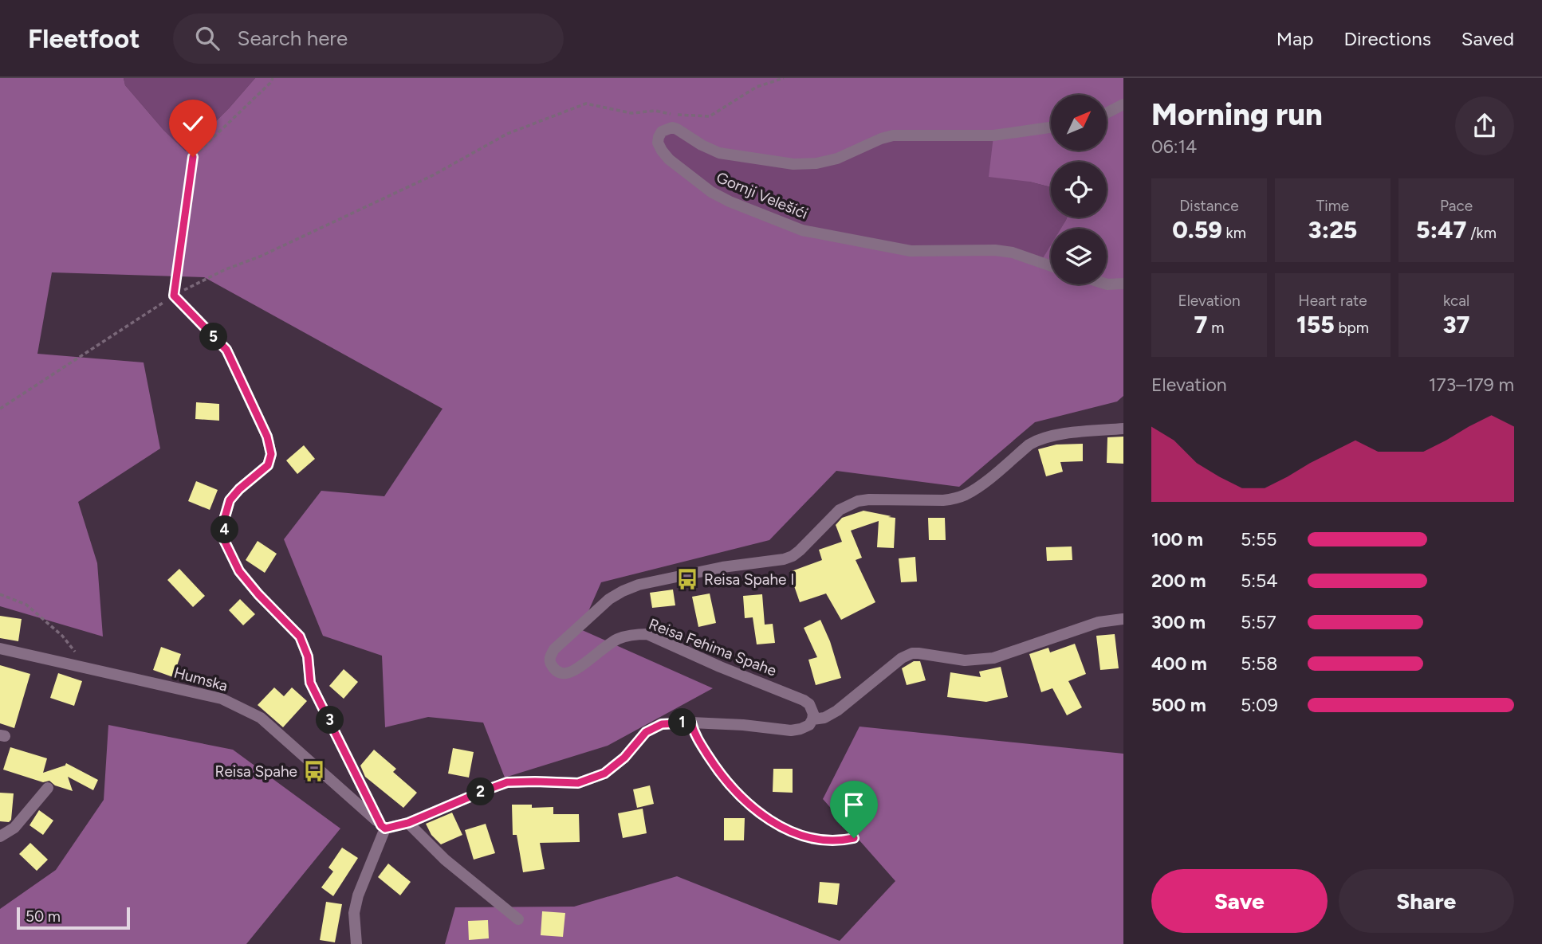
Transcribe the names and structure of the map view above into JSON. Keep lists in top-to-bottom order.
{
  "streets": {
    "street": ["Gornji Velešići", "Reisa Fehima Spahe", "Humska"]
  },
  "places": {
    "bus stop": ["Reisa Spahe I", "Reisa Spahe"]
  },
  "scale_bar": "50 m",
  "north": "top right",
  "page": {
    "header": "Fleetfoot",
    "search": "Search here",
    "nav": ["Map", "Directions", "Saved"],
    "heading": ["Morning run", "06:14"],
    "stats": [
      ["Distance", "0.59 km"],
      ["Time", "3:25"],
      ["Pace", "5:47 /km"],
      ["Elevation", "7 m"],
      ["Heart rate", "155 bpm"],
      ["kcal", "37"]
    ],
    "pins": [
      "5",
      "4",
      "3",
      "1",
      "2"
    ],
    "chart": ["Elevation", "173–179 m"],
    "list": [
      {
        "name": "100 m",
        "note": "5:55"
      },
      {
        "name": "200 m",
        "note": "5:54"
      },
      {
        "name": "300 m",
        "note": "5:57"
      },
      {
        "name": "400 m",
        "note": "5:58"
      },
      {
        "name": "500 m",
        "note": "5:09"
      }
    ],
    "buttons": ["Save", "Share"],
    "scale": "50 m"
  }
}
